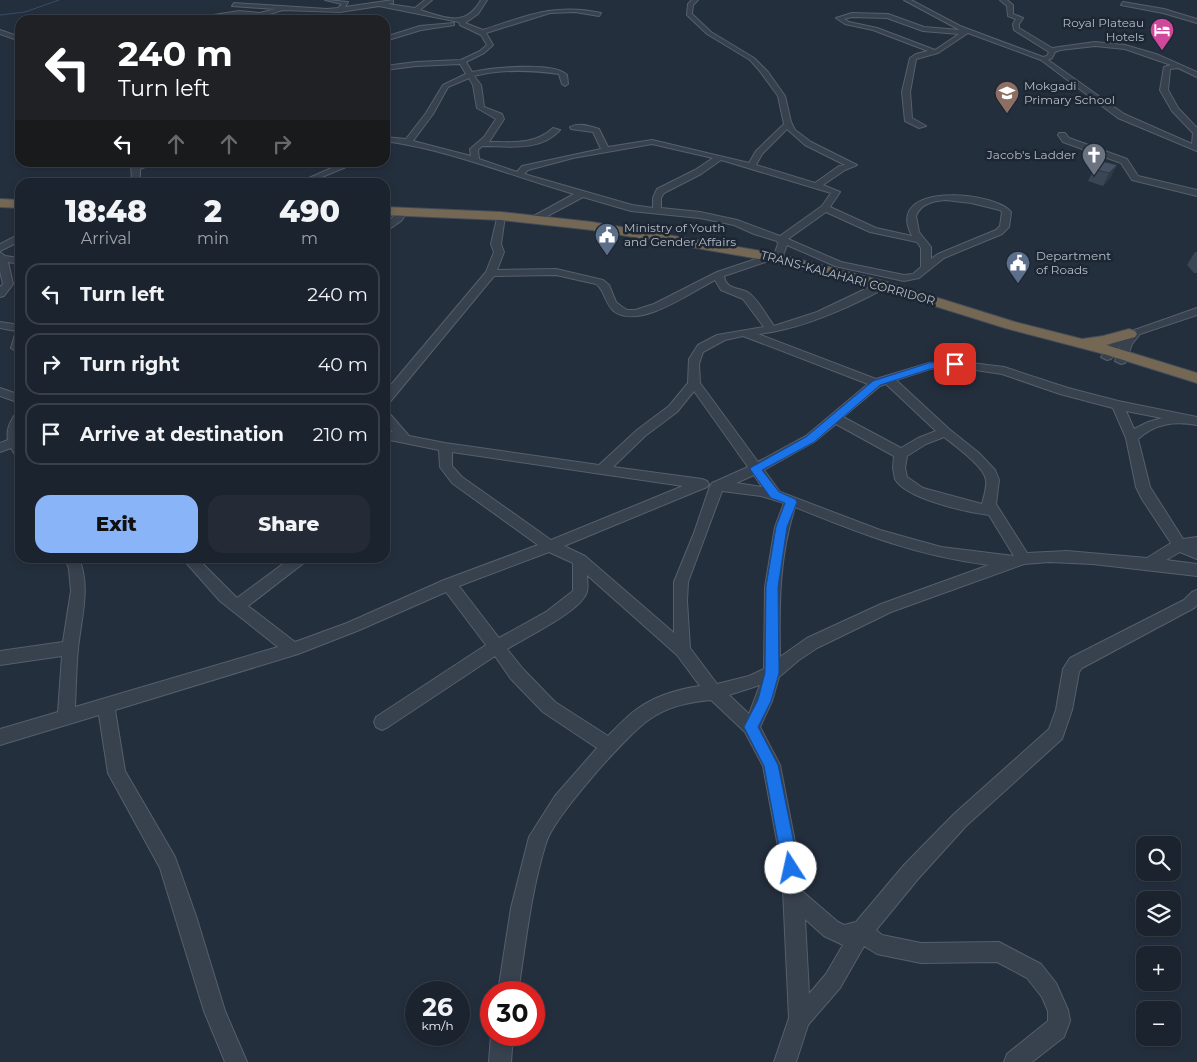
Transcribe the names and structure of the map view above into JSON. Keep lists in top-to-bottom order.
{
  "streets": {
    "highway": ["TRANS-KALAHARI CORRIDOR"]
  },
  "places": {
    "hotel": ["Royal Plateau Hotels"],
    "school or university": ["Mokgadi Primary School"],
    "church": ["Jacob's Ladder"],
    "public building": ["Ministry of Youth and Gender Affairs", "Department of Roads"]
  },
  "page": {
    "turn": ["240 m", "Turn left"],
    "eta": [
      "18:48",
      "Arrival",
      "2",
      "min",
      "490",
      "m"
    ],
    "list": [
      {
        "name": "Turn left",
        "value": "240 m"
      },
      {
        "name": "Turn right",
        "value": "40 m"
      },
      {
        "name": "Arrive at destination",
        "value": "210 m"
      }
    ],
    "buttons": ["Exit", "Share"],
    "map_buttons": ["+", "−"],
    "speed": "26 km/h",
    "limit": "30"
  }
}
